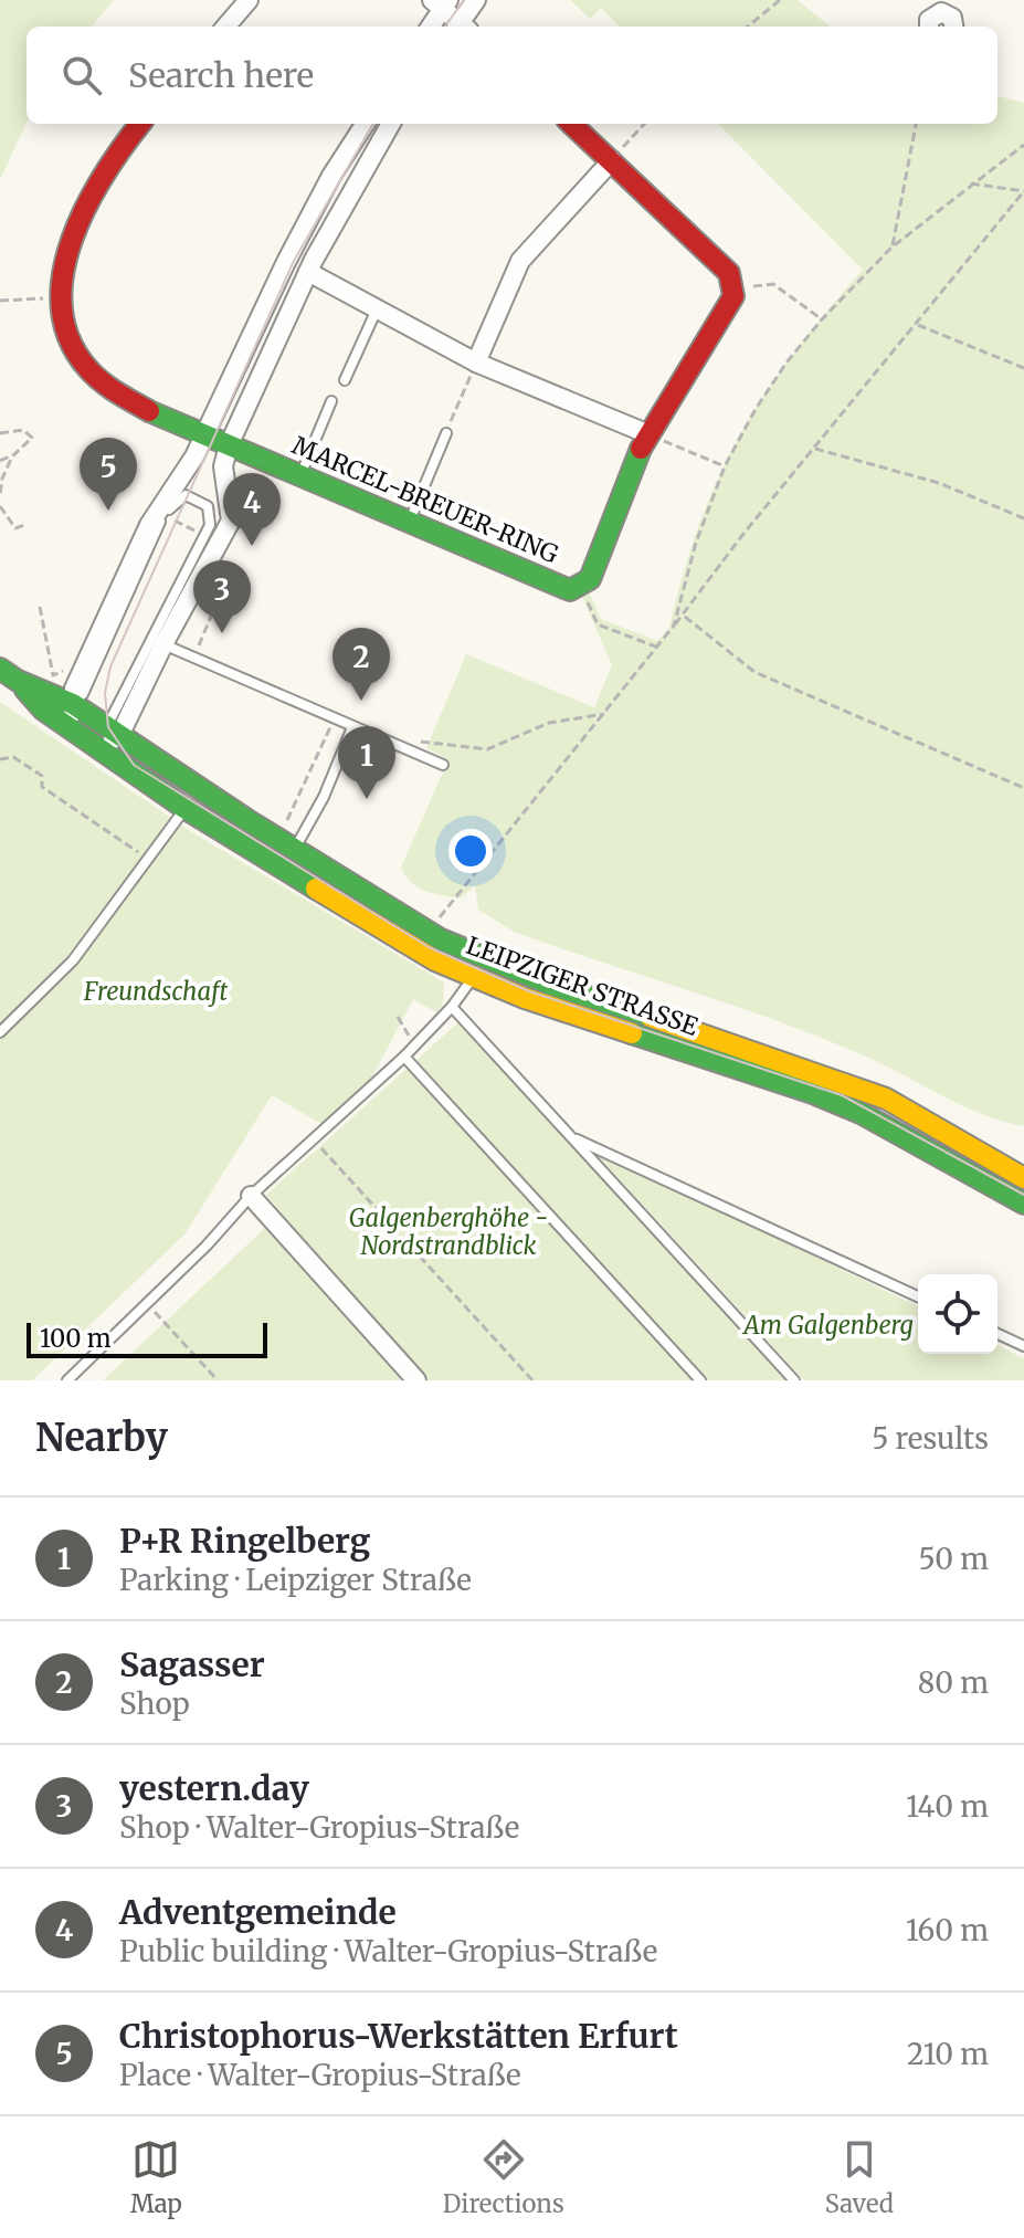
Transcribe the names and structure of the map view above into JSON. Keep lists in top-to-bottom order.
{
  "streets": {
    "main road": ["MARCEL-BREUER-RING", "LEIPZIGER STRASSE"]
  },
  "parks": ["Freundschaft", "Galgenberghöhe - Nordstrandblick", "Am Galgenberg"],
  "scale_bar": "100 m",
  "page": {
    "search": "Search here",
    "pins": [
      "5",
      "4",
      "3",
      "2",
      "1"
    ],
    "scale": "100 m",
    "heading": ["Nearby", "5 results"],
    "list": [
      {
        "mark": "1",
        "name": "P+R Ringelberg",
        "note": "Parking · Leipziger Straße",
        "value": "50 m"
      },
      {
        "mark": "2",
        "name": "Sagasser",
        "note": "Shop",
        "value": "80 m"
      },
      {
        "mark": "3",
        "name": "yestern.day",
        "note": "Shop · Walter-Gropius-Straße",
        "value": "140 m"
      },
      {
        "mark": "4",
        "name": "Adventgemeinde",
        "note": "Public building · Walter-Gropius-Straße",
        "value": "160 m"
      },
      {
        "mark": "5",
        "name": "Christophorus-Werkstätten Erfurt",
        "note": "Place · Walter-Gropius-Straße",
        "value": "210 m"
      }
    ],
    "nav": ["Map", "Directions", "Saved"]
  }
}
